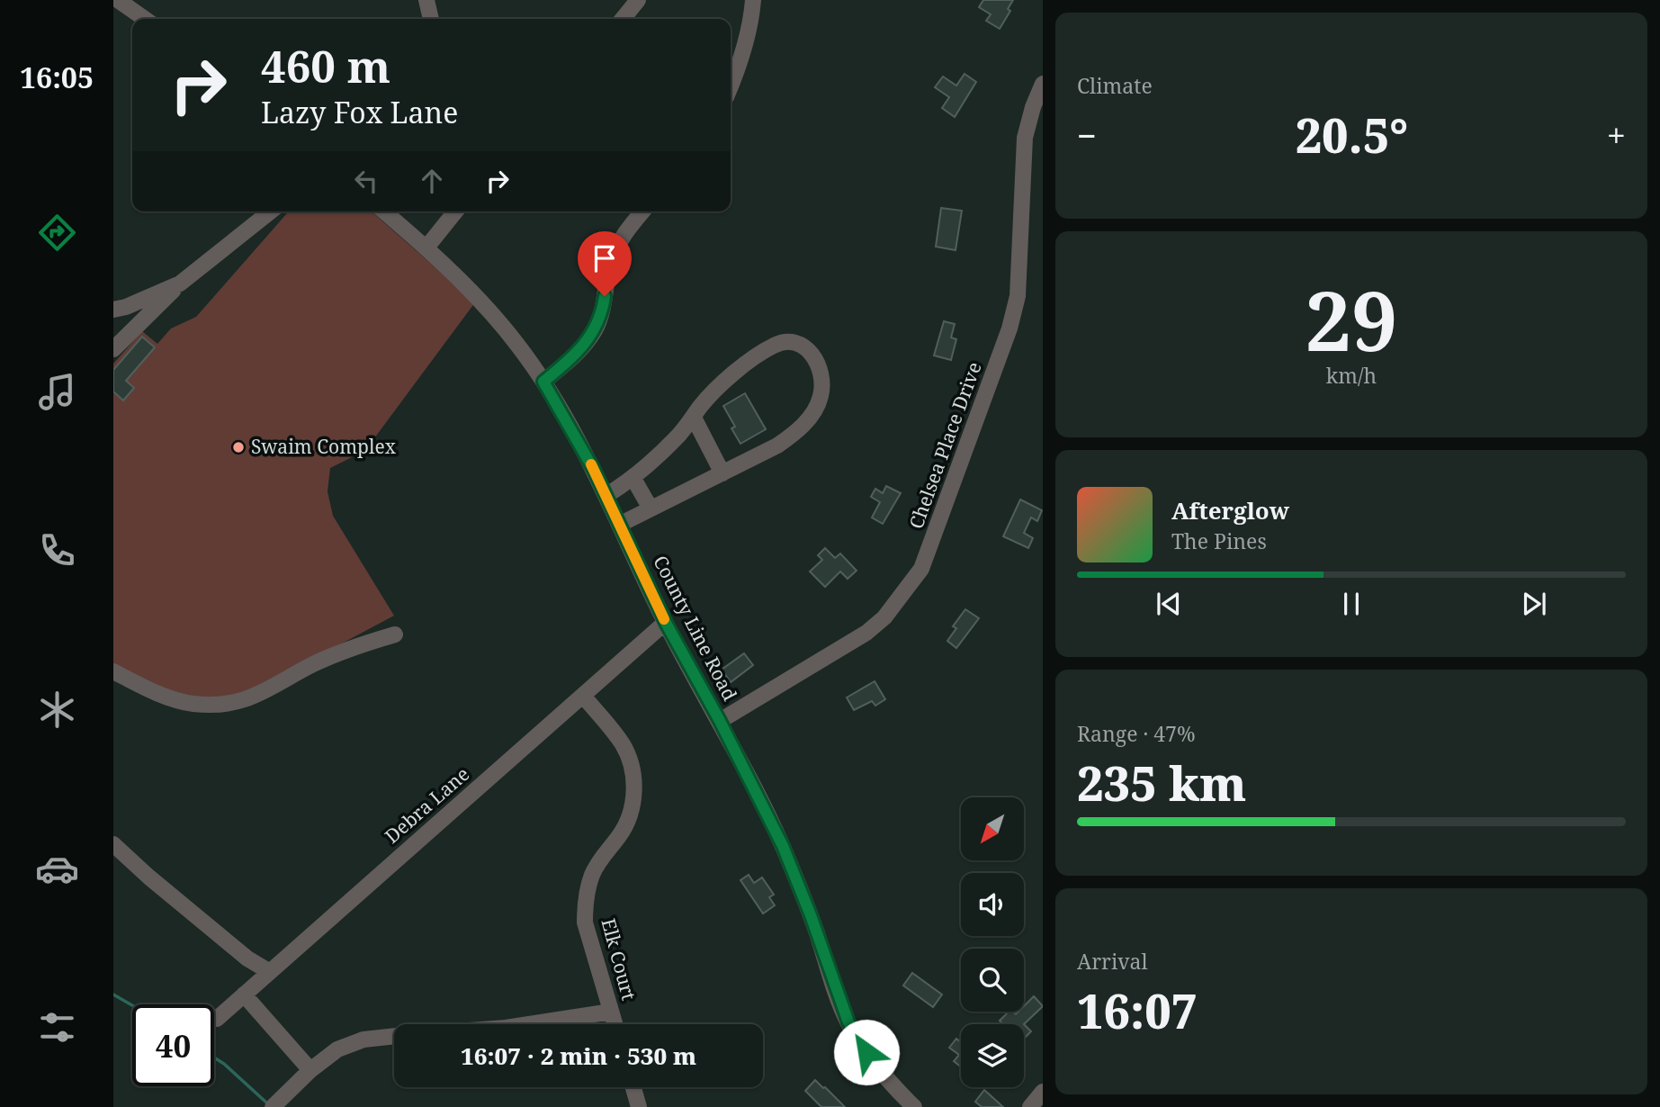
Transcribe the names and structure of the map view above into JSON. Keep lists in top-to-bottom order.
{
  "streets": {
    "street": [
      "Chelsea Place Drive",
      "County Line Road",
      "Debra Lane",
      "Elk Court"
    ]
  },
  "crossings": [
    ["Chelsea Place Drive", "County Line Road"],
    ["County Line Road", "Debra Lane"],
    ["Debra Lane", "Elk Court"]
  ],
  "places": ["Swaim Complex"],
  "north": "bottom left",
  "page": {
    "tabs": "16:05",
    "tile": [
      "Climate",
      ["29", "km/h"],
      ["Range · 47%", "235 km"],
      ["Arrival", "16:07"]
    ],
    "turn": ["460 m", "Lazy Fox Lane"],
    "heat": ["−", "20.5°", "+"],
    "song": ["Afterglow", "The Pines"],
    "limit": "40",
    "trip": "16:07 · 2 min · 530 m"
  }
}
